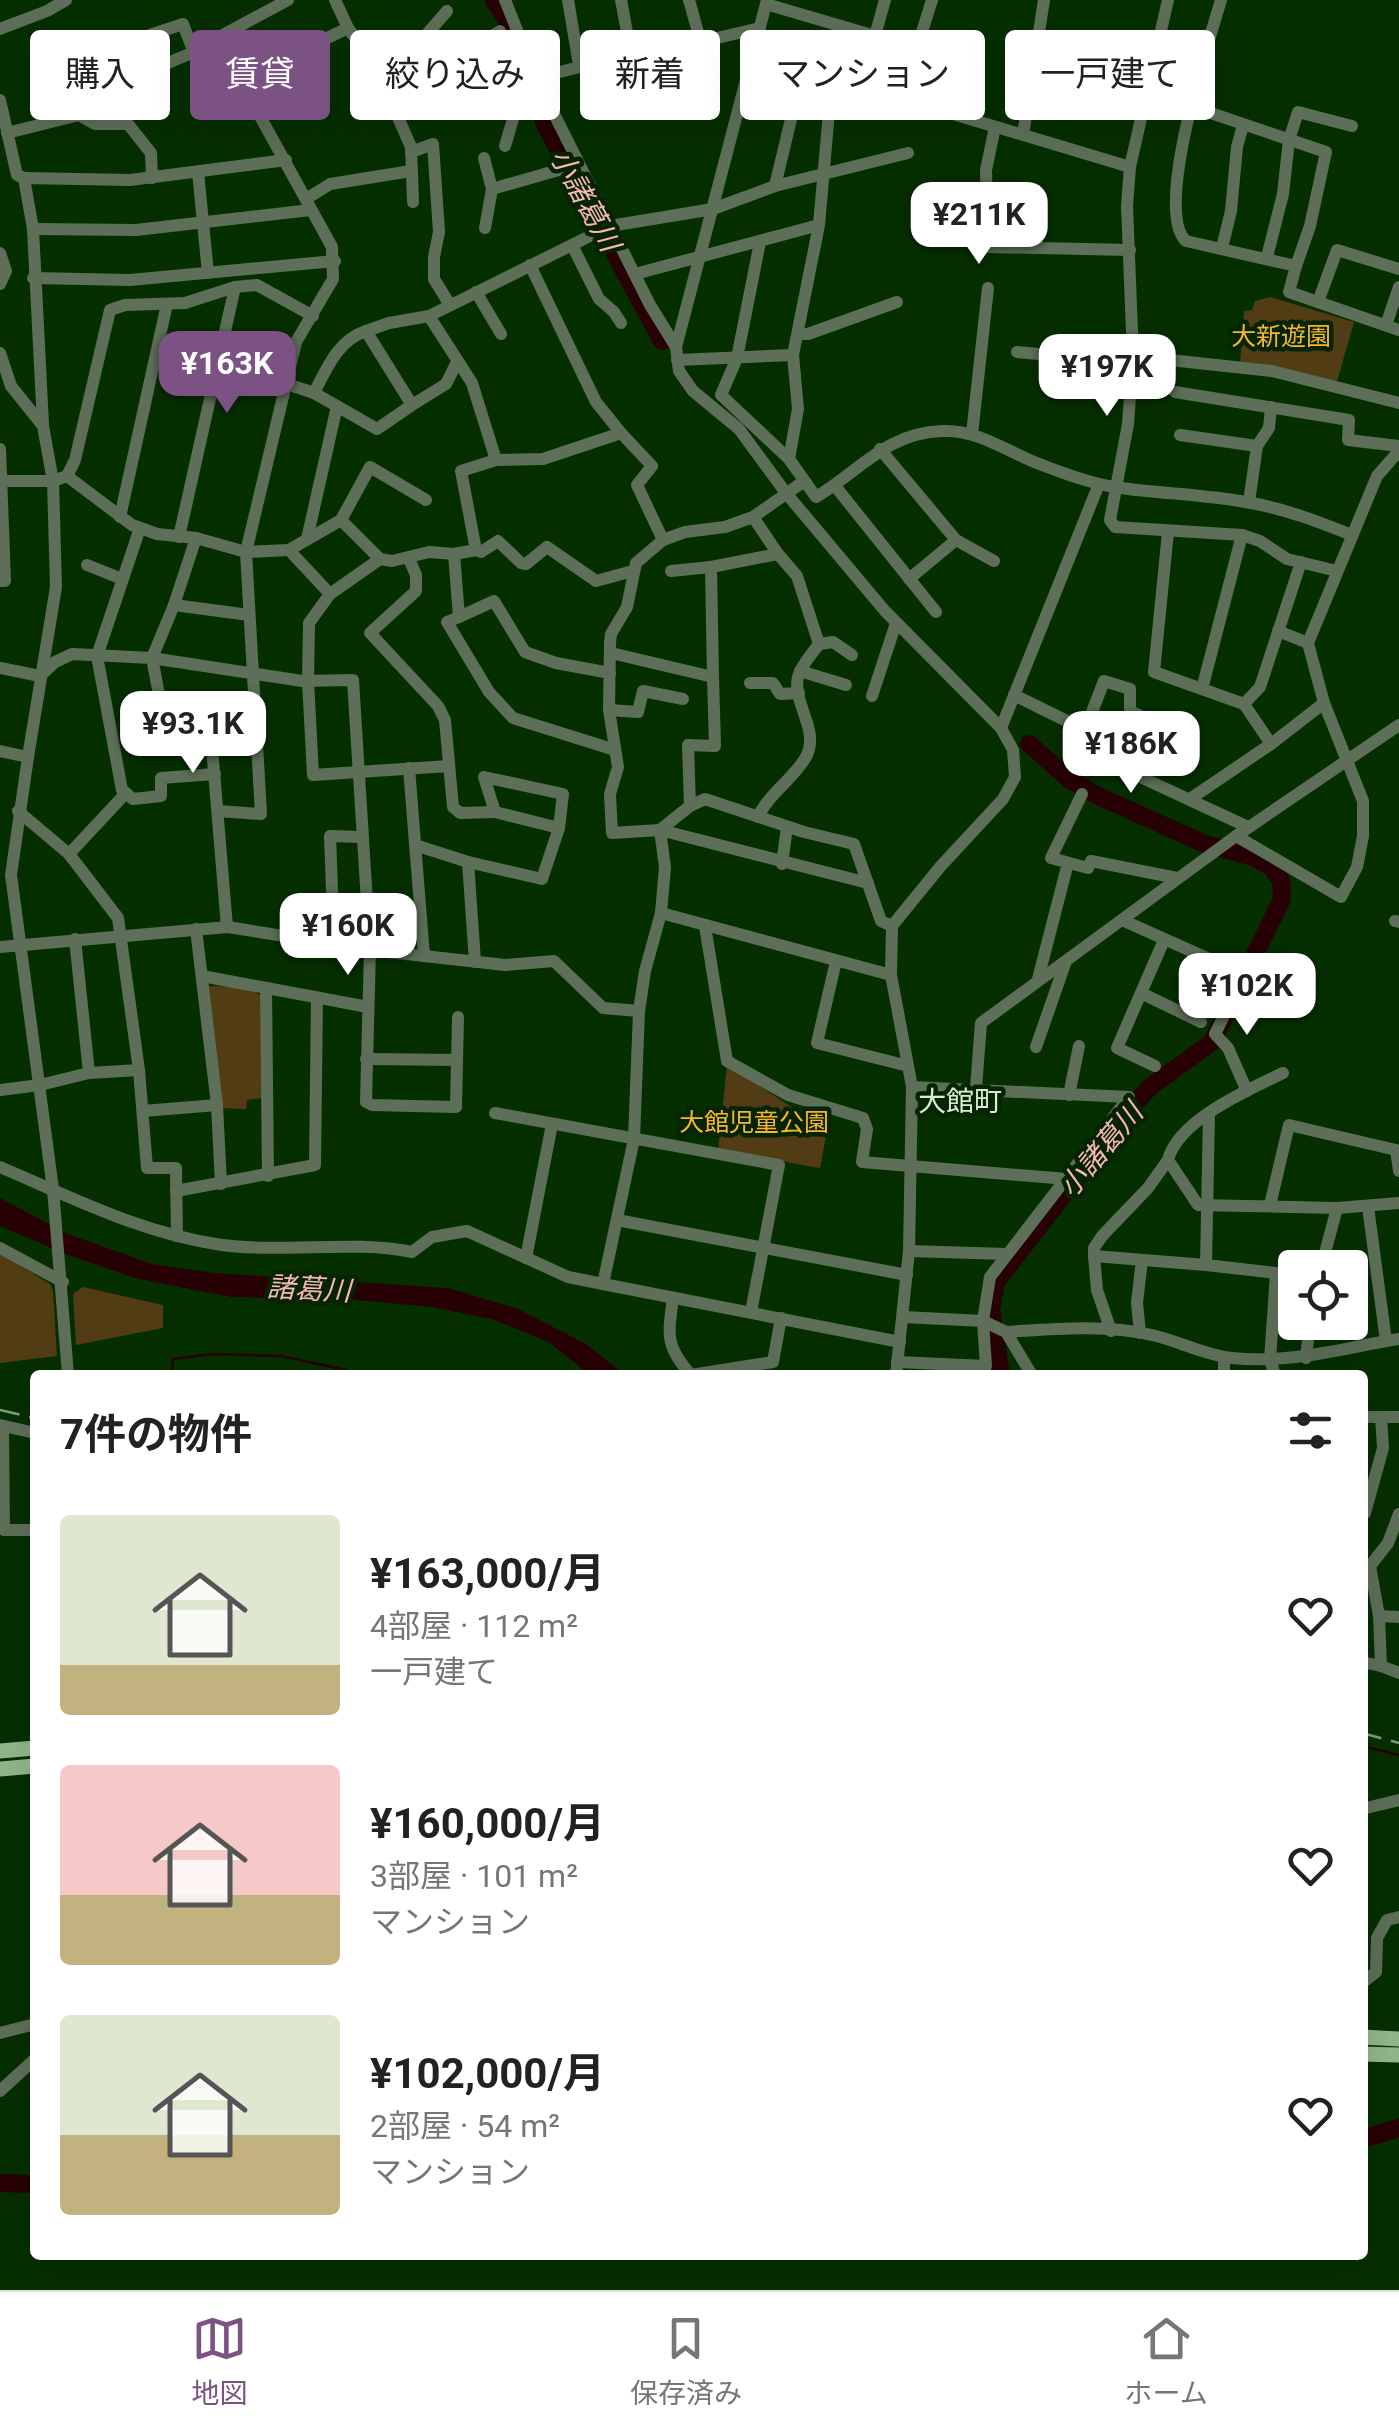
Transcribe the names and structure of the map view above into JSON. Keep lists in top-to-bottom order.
{
  "districts": ["大館町"],
  "water": ["小諸葛川", "諸葛川"],
  "parks": ["大新遊園", "大館児童公園"],
  "page": {
    "chip": [
      "購入",
      "賃貸",
      "絞り込み",
      "新着",
      "マンション",
      "一戸建て"
    ],
    "price": [
      "¥211K",
      "¥163K",
      "¥197K",
      "¥93.1K",
      "¥186K",
      "¥160K",
      "¥102K"
    ],
    "heading": "7件の物件",
    "list": [
      {
        "name": "¥163,000/月",
        "note": "4部屋 · 112 m² · 一戸建て"
      },
      {
        "name": "¥160,000/月",
        "note": "3部屋 · 101 m² · マンション"
      },
      {
        "name": "¥102,000/月",
        "note": "2部屋 · 54 m² · マンション"
      }
    ],
    "tabs": ["地図", "保存済み", "ホーム"]
  }
}
